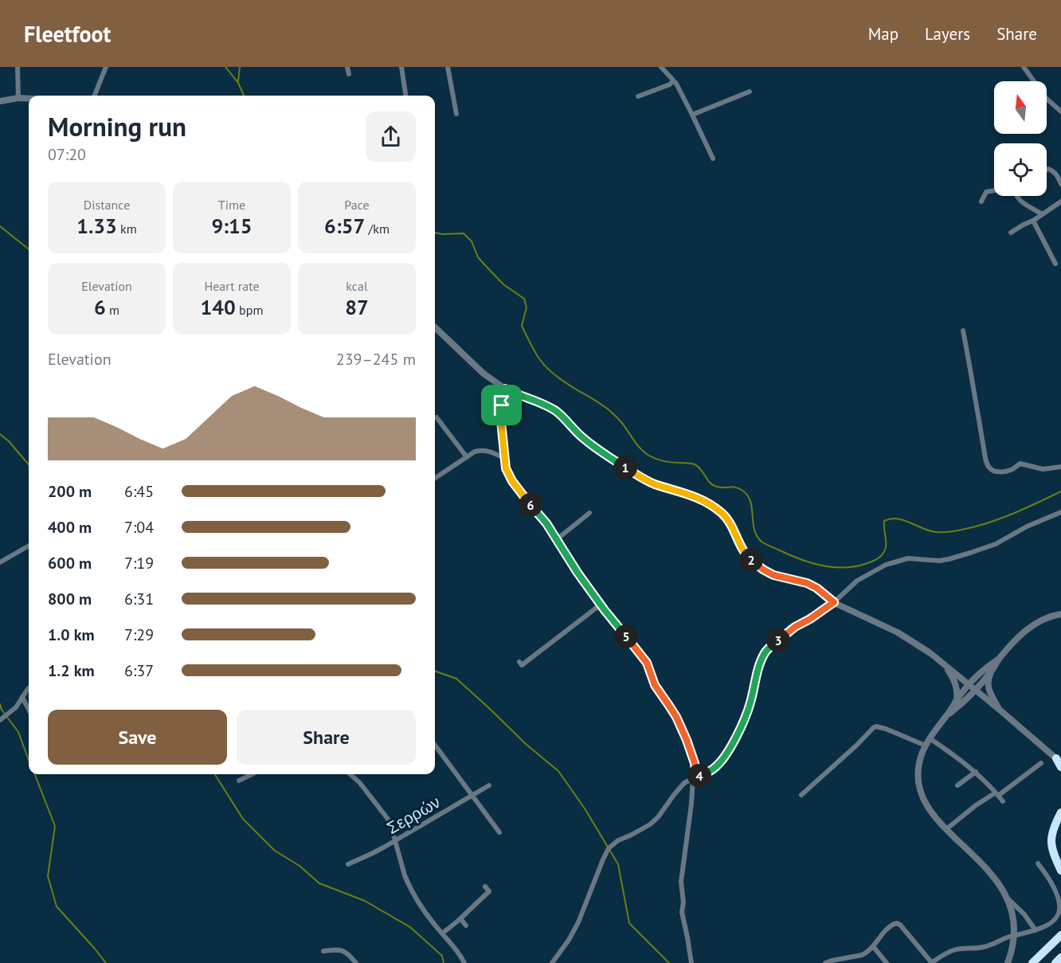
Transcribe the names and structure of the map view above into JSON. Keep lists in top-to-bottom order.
{
  "streets": {
    "street": ["Σερρών"]
  },
  "north": "top",
  "page": {
    "header": "Fleetfoot",
    "nav": ["Map", "Layers", "Share"],
    "heading": ["Morning run", "07:20"],
    "stats": [
      ["Distance", "1.33 km"],
      ["Time", "9:15"],
      ["Pace", "6:57 /km"],
      ["Elevation", "6 m"],
      ["Heart rate", "140 bpm"],
      ["kcal", "87"]
    ],
    "chart": ["Elevation", "239–245 m"],
    "pins": [
      "1",
      "6",
      "2",
      "5",
      "3",
      "4"
    ],
    "list": [
      {
        "name": "200 m",
        "note": "6:45"
      },
      {
        "name": "400 m",
        "note": "7:04"
      },
      {
        "name": "600 m",
        "note": "7:19"
      },
      {
        "name": "800 m",
        "note": "6:31"
      },
      {
        "name": "1.0 km",
        "note": "7:29"
      },
      {
        "name": "1.2 km",
        "note": "6:37"
      }
    ],
    "buttons": ["Save", "Share"]
  }
}
